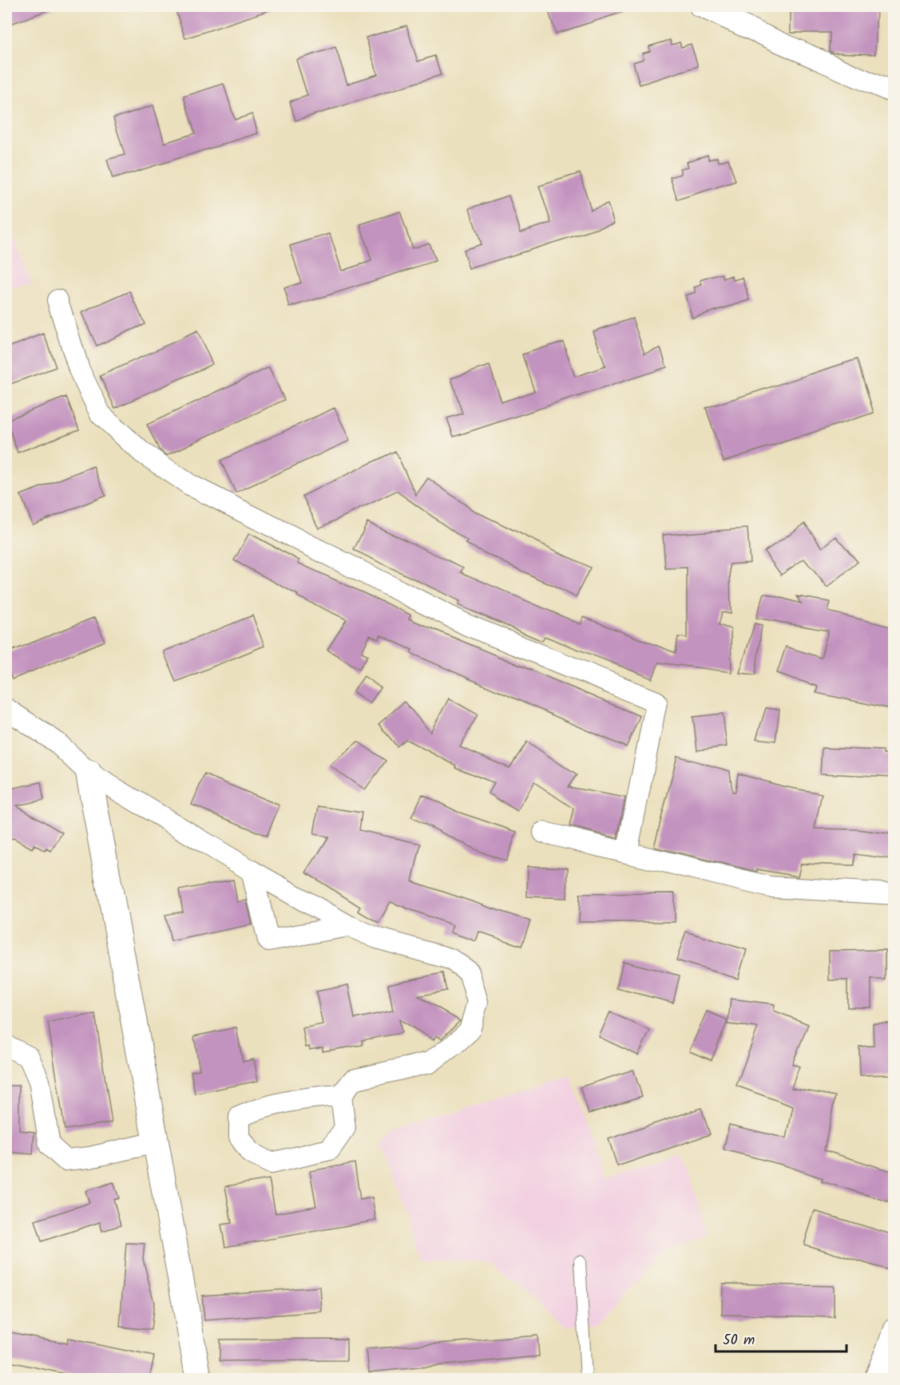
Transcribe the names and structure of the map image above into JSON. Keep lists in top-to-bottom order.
{
  "scale_bar": "50 m"
}
